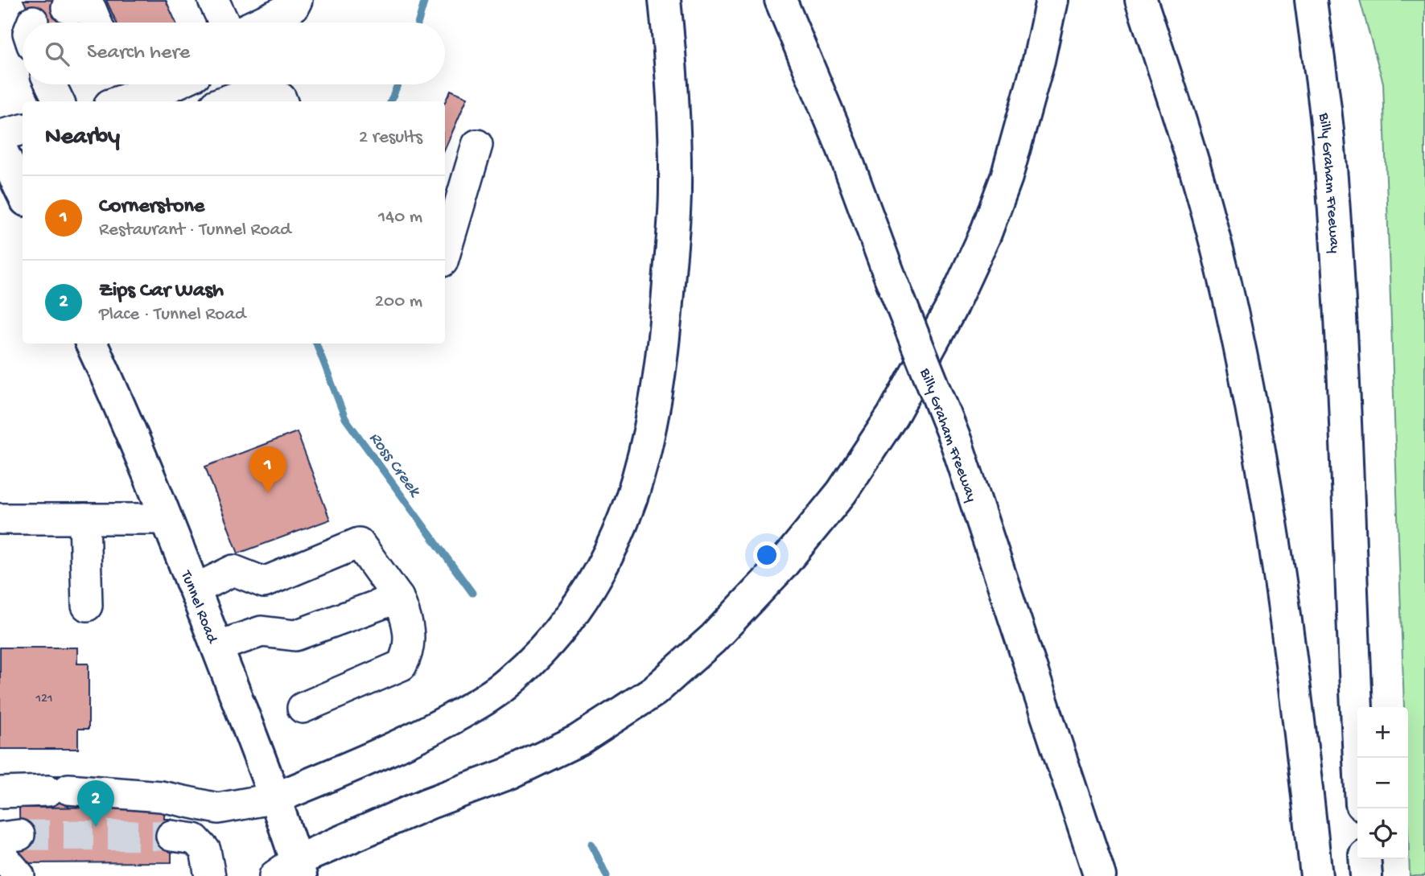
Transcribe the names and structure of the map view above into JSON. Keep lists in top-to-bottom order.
{
  "streets": {
    "main road": ["Billy Graham Freeway", "Tunnel Road"]
  },
  "water": ["Ross Creek"],
  "house_numbers": ["121"],
  "page": {
    "search": "Search here",
    "heading": ["Nearby", "2 results"],
    "list": [
      {
        "mark": "1",
        "name": "Cornerstone",
        "note": "Restaurant · Tunnel Road",
        "value": "140 m"
      },
      {
        "mark": "2",
        "name": "Zips Car Wash",
        "note": "Place · Tunnel Road",
        "value": "200 m"
      }
    ],
    "pins": ["1", "2"],
    "map_buttons": ["+", "−"]
  }
}
